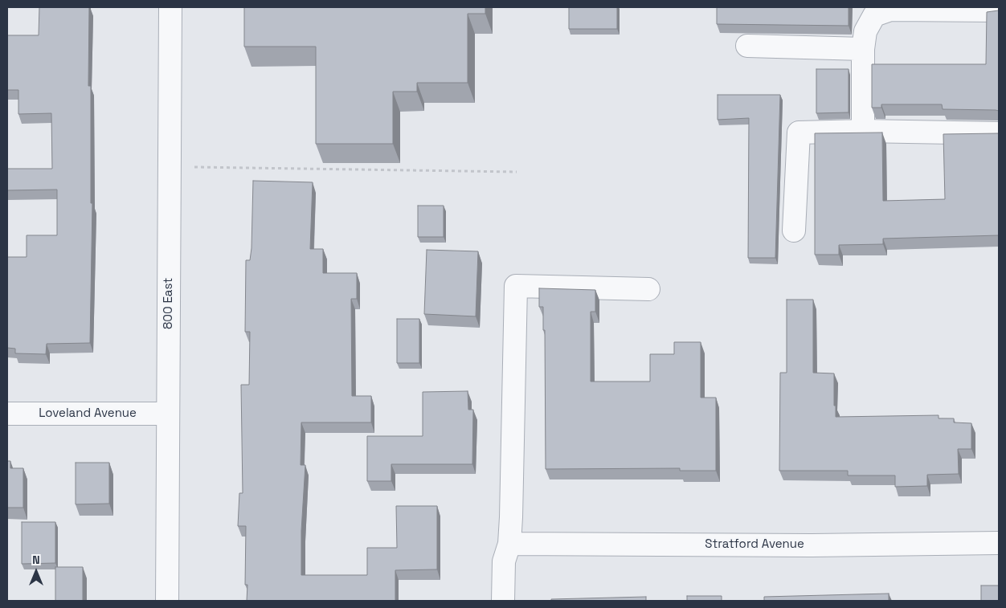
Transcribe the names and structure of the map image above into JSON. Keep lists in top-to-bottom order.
{
  "streets": {
    "street": ["800 East", "Loveland Avenue", "Stratford Avenue"]
  },
  "crossings": [
    ["800 East", "Loveland Avenue"]
  ],
  "north": "top"
}
